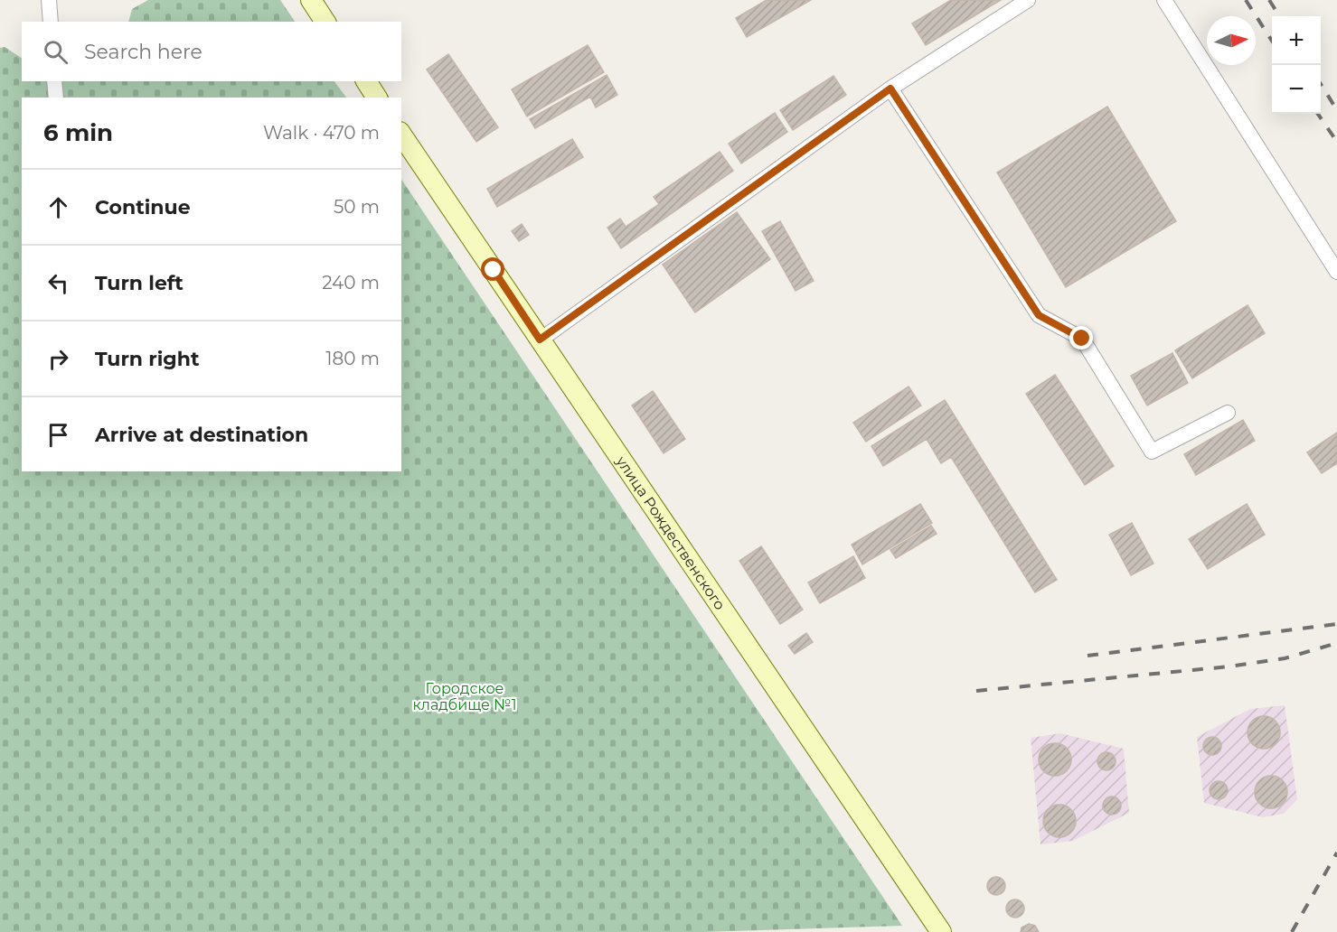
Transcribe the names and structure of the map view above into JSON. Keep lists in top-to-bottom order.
{
  "streets": {
    "main road": ["улица Рождественского"]
  },
  "parks": ["Городское кладбище №1"],
  "north": "right",
  "page": {
    "map_buttons": ["+", "−"],
    "search": "Search here",
    "heading": ["6 min", "Walk · 470 m"],
    "list": [
      ["Continue", "50 m"],
      ["Turn left", "240 m"],
      ["Turn right", "180 m"],
      "Arrive at destination"
    ]
  }
}
